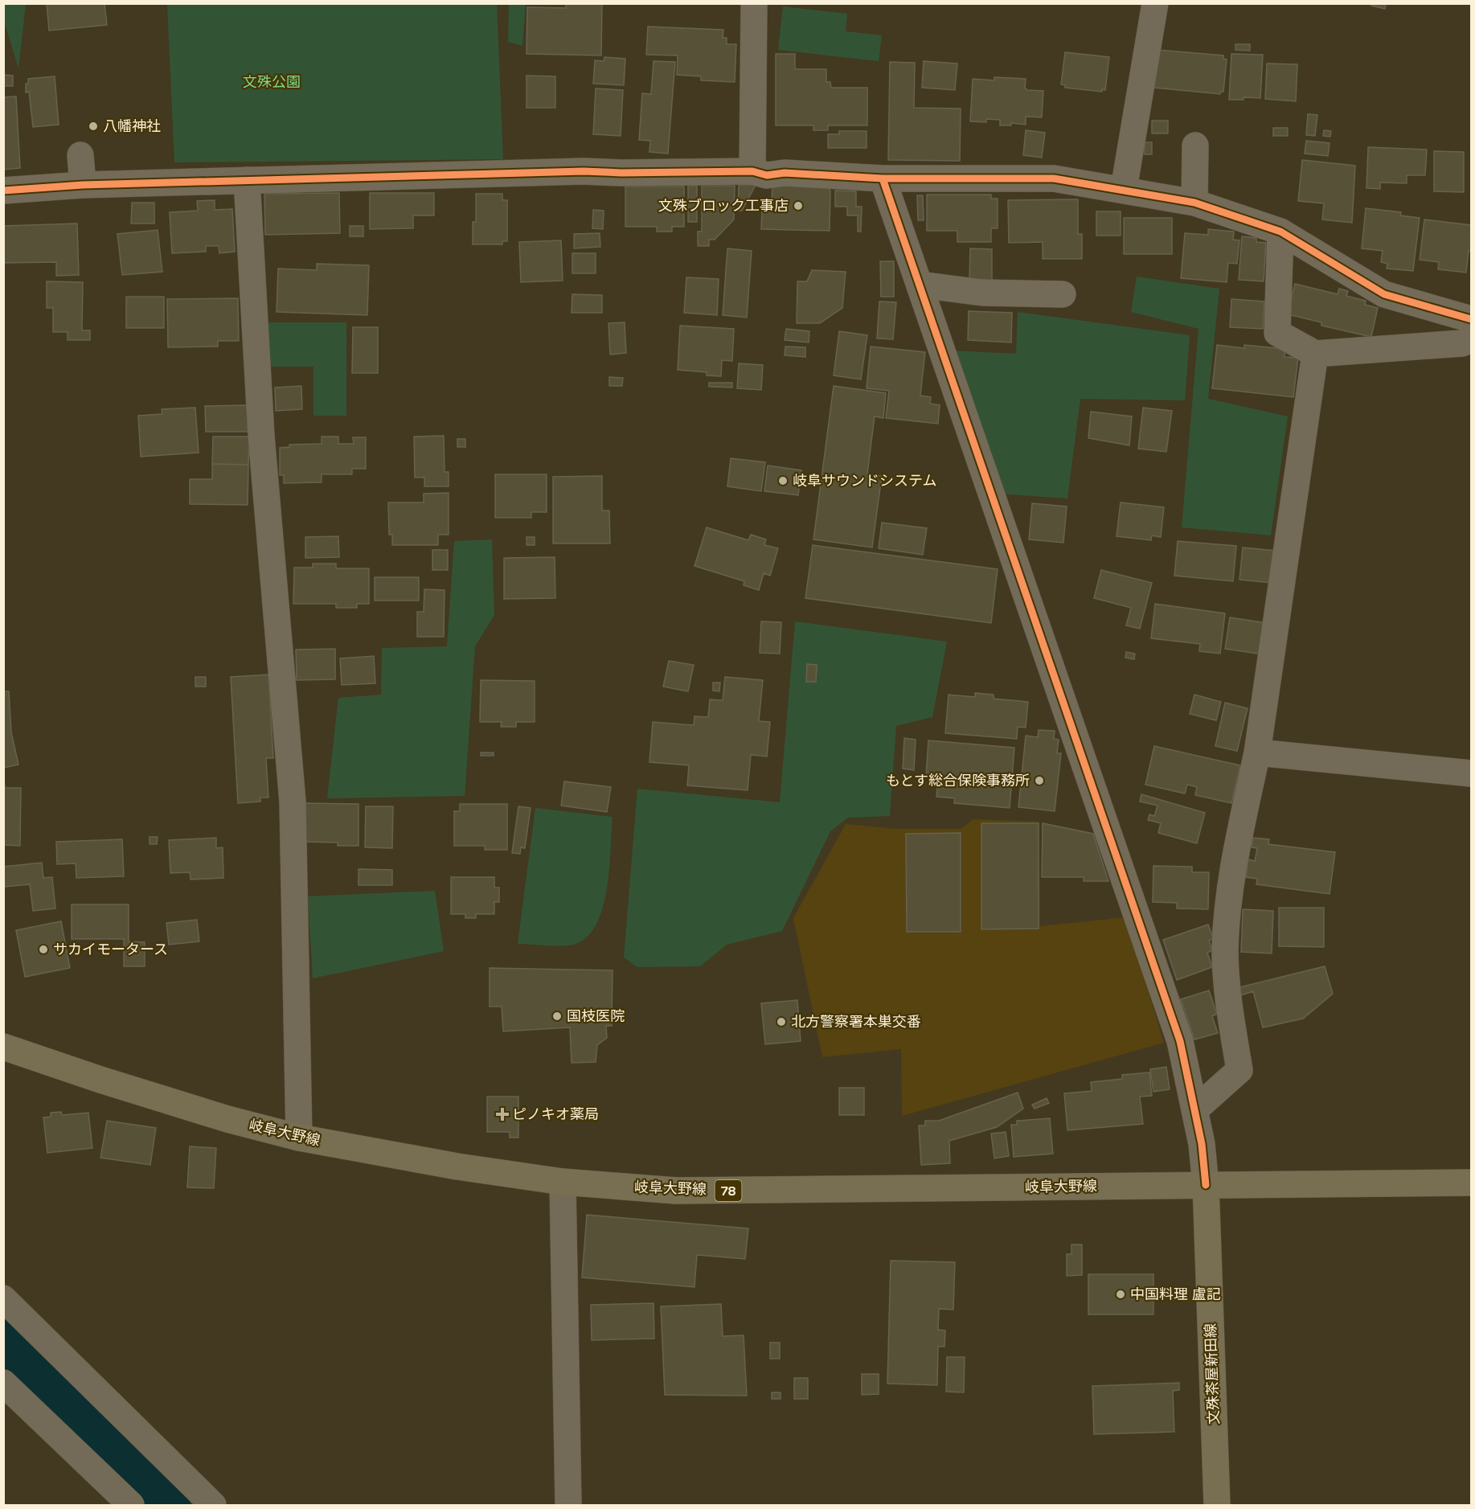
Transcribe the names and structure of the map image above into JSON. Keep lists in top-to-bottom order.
{
  "streets": {
    "main road": ["岐阜大野線", "78", "文殊茶屋新田線"]
  },
  "crossings": [
    ["岐阜大野線", "文殊茶屋新田線"]
  ],
  "parks": ["文殊公園"],
  "places": {
    "other": [
      "八幡神社",
      "文殊ブロック工事店",
      "岐阜サウンドシステム",
      "もとす総合保険事務所",
      "サカイモータース",
      "国枝医院",
      "北方警察署本巣交番",
      "中国料理 盧記"
    ],
    "health": ["ピノキオ薬局"]
  }
}
